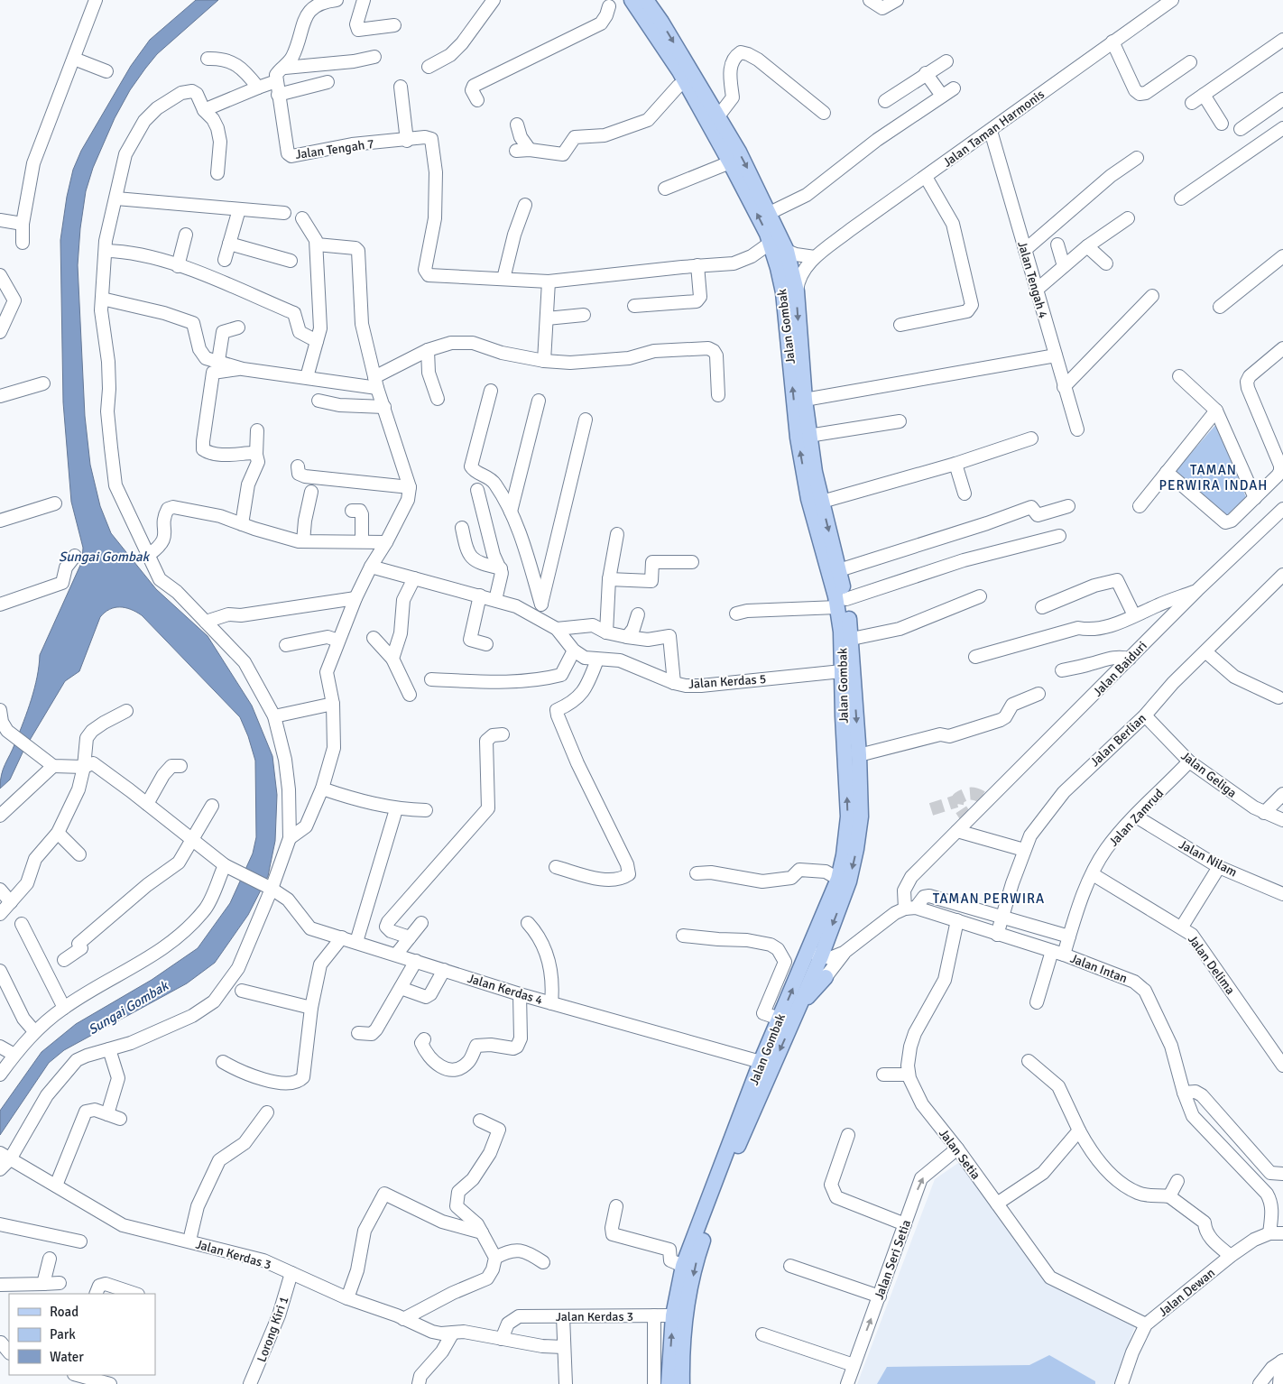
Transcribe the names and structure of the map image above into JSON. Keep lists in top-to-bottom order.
{
  "streets": {
    "main road": ["Jalan Gombak"],
    "street": [
      "Jalan Taman Harmonis",
      "Jalan Tengah 7",
      "Jalan Tengah 4",
      "Jalan Baiduri",
      "Jalan Kerdas 5",
      "Jalan Berlian",
      "Jalan Geliga",
      "Jalan Zamrud",
      "Jalan Nilam",
      "Jalan Delima",
      "Jalan Intan",
      "Jalan Kerdas 4",
      "Jalan Setia",
      "Jalan Kerdas 3",
      "Jalan Seri Setia",
      "Jalan Dewan",
      "Lorong Kiri 1"
    ]
  },
  "crossings": [
    ["Jalan Taman Harmonis", "Jalan Tengah 4"],
    ["Jalan Taman Harmonis", "Jalan Gombak"],
    ["Jalan Gombak", "Jalan Kerdas 5"],
    ["Jalan Gombak", "Jalan Kerdas 4"],
    ["Jalan Gombak", "Jalan Kerdas 3"],
    ["Jalan Baiduri", "Jalan Intan"],
    ["Jalan Berlian", "Jalan Geliga"],
    ["Jalan Berlian", "Jalan Intan"],
    ["Jalan Geliga", "Jalan Zamrud"],
    ["Jalan Zamrud", "Jalan Nilam"],
    ["Jalan Zamrud", "Jalan Delima"],
    ["Jalan Zamrud", "Jalan Intan"],
    ["Jalan Intan", "Jalan Setia"],
    ["Jalan Intan", "Jalan Dewan"],
    ["Jalan Setia", "Jalan Seri Setia"],
    ["Jalan Setia", "Jalan Dewan"],
    ["Jalan Kerdas 3", "Lorong Kiri 1"]
  ],
  "one_way": ["Jalan Seri Setia"],
  "districts": ["TAMAN PERWIRA INDAH", "TAMAN PERWIRA"],
  "water": ["Sungai Gombak"],
  "legend": ["Road", "Park", "Water"]
}
